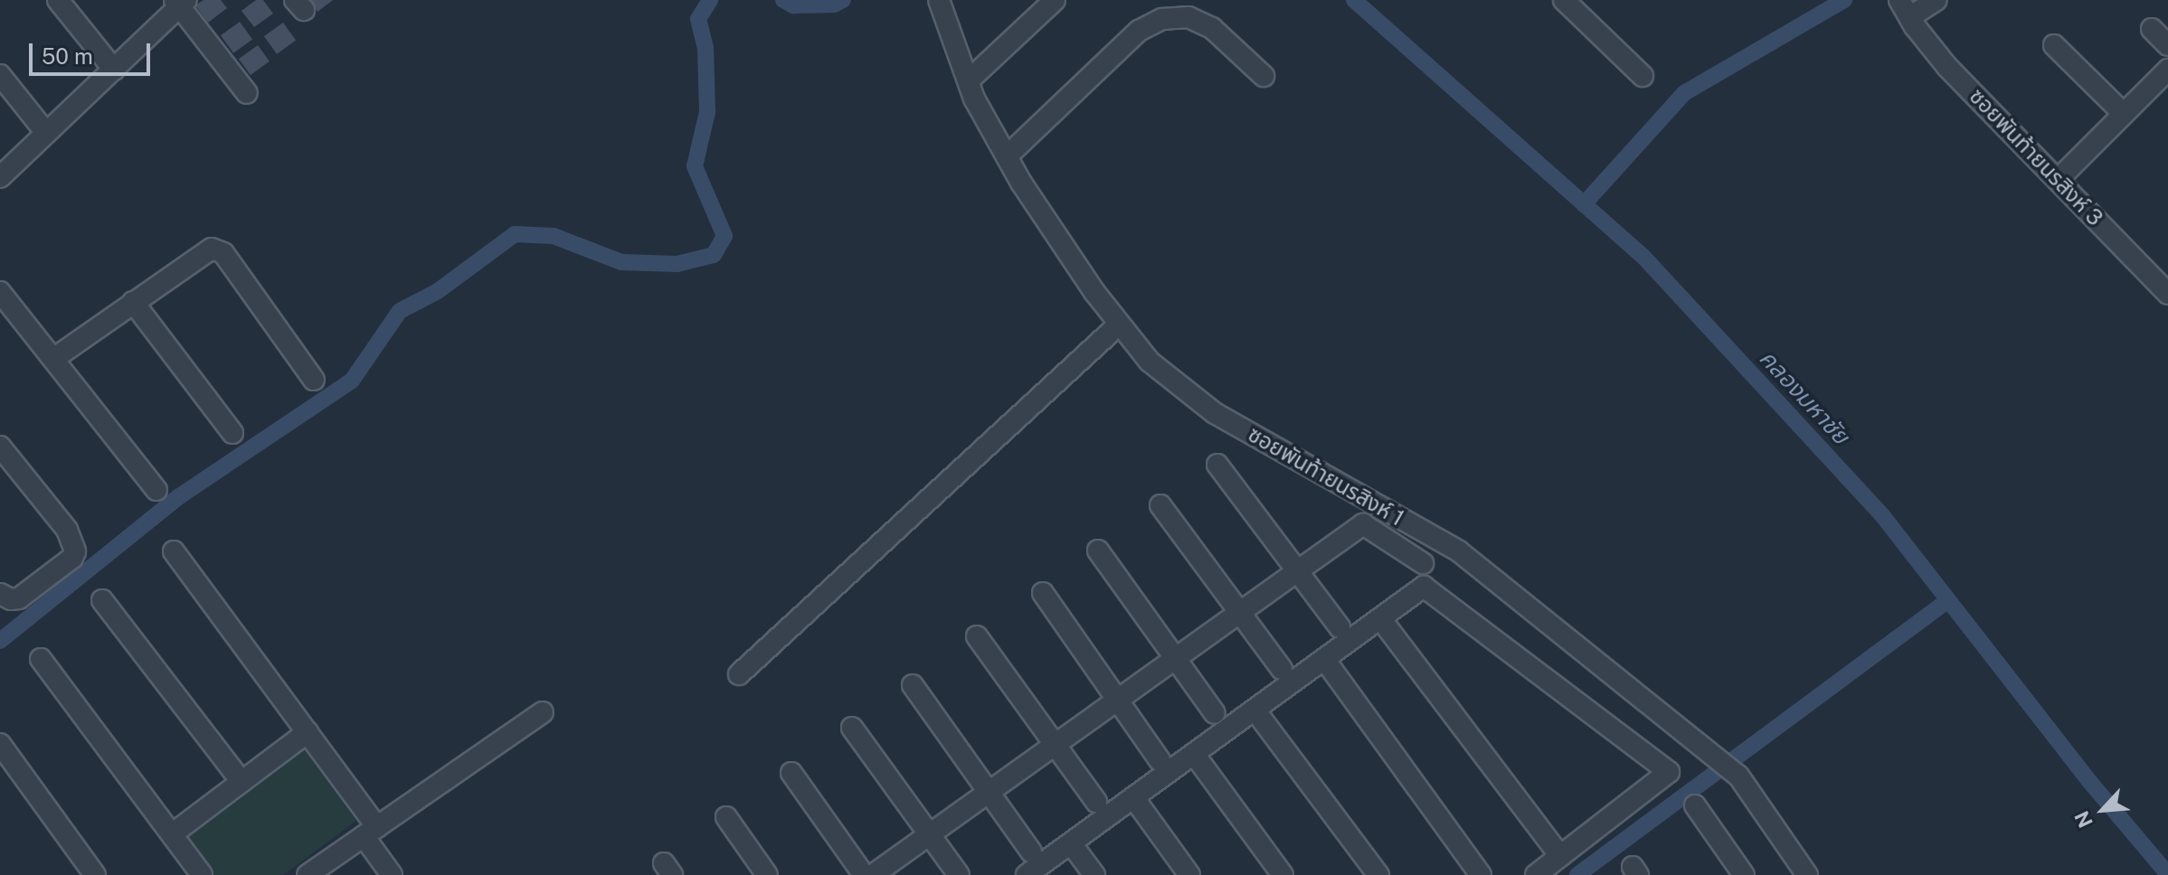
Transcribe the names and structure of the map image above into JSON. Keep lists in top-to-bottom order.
{
  "streets": {
    "street": ["ซอยพันท้ายนรสิงห์ 3", "ซอยพันท้ายนรสิงห์ 1"]
  },
  "water": ["คลองมหาชัย"],
  "scale_bar": "50 m",
  "north": "bottom left"
}
